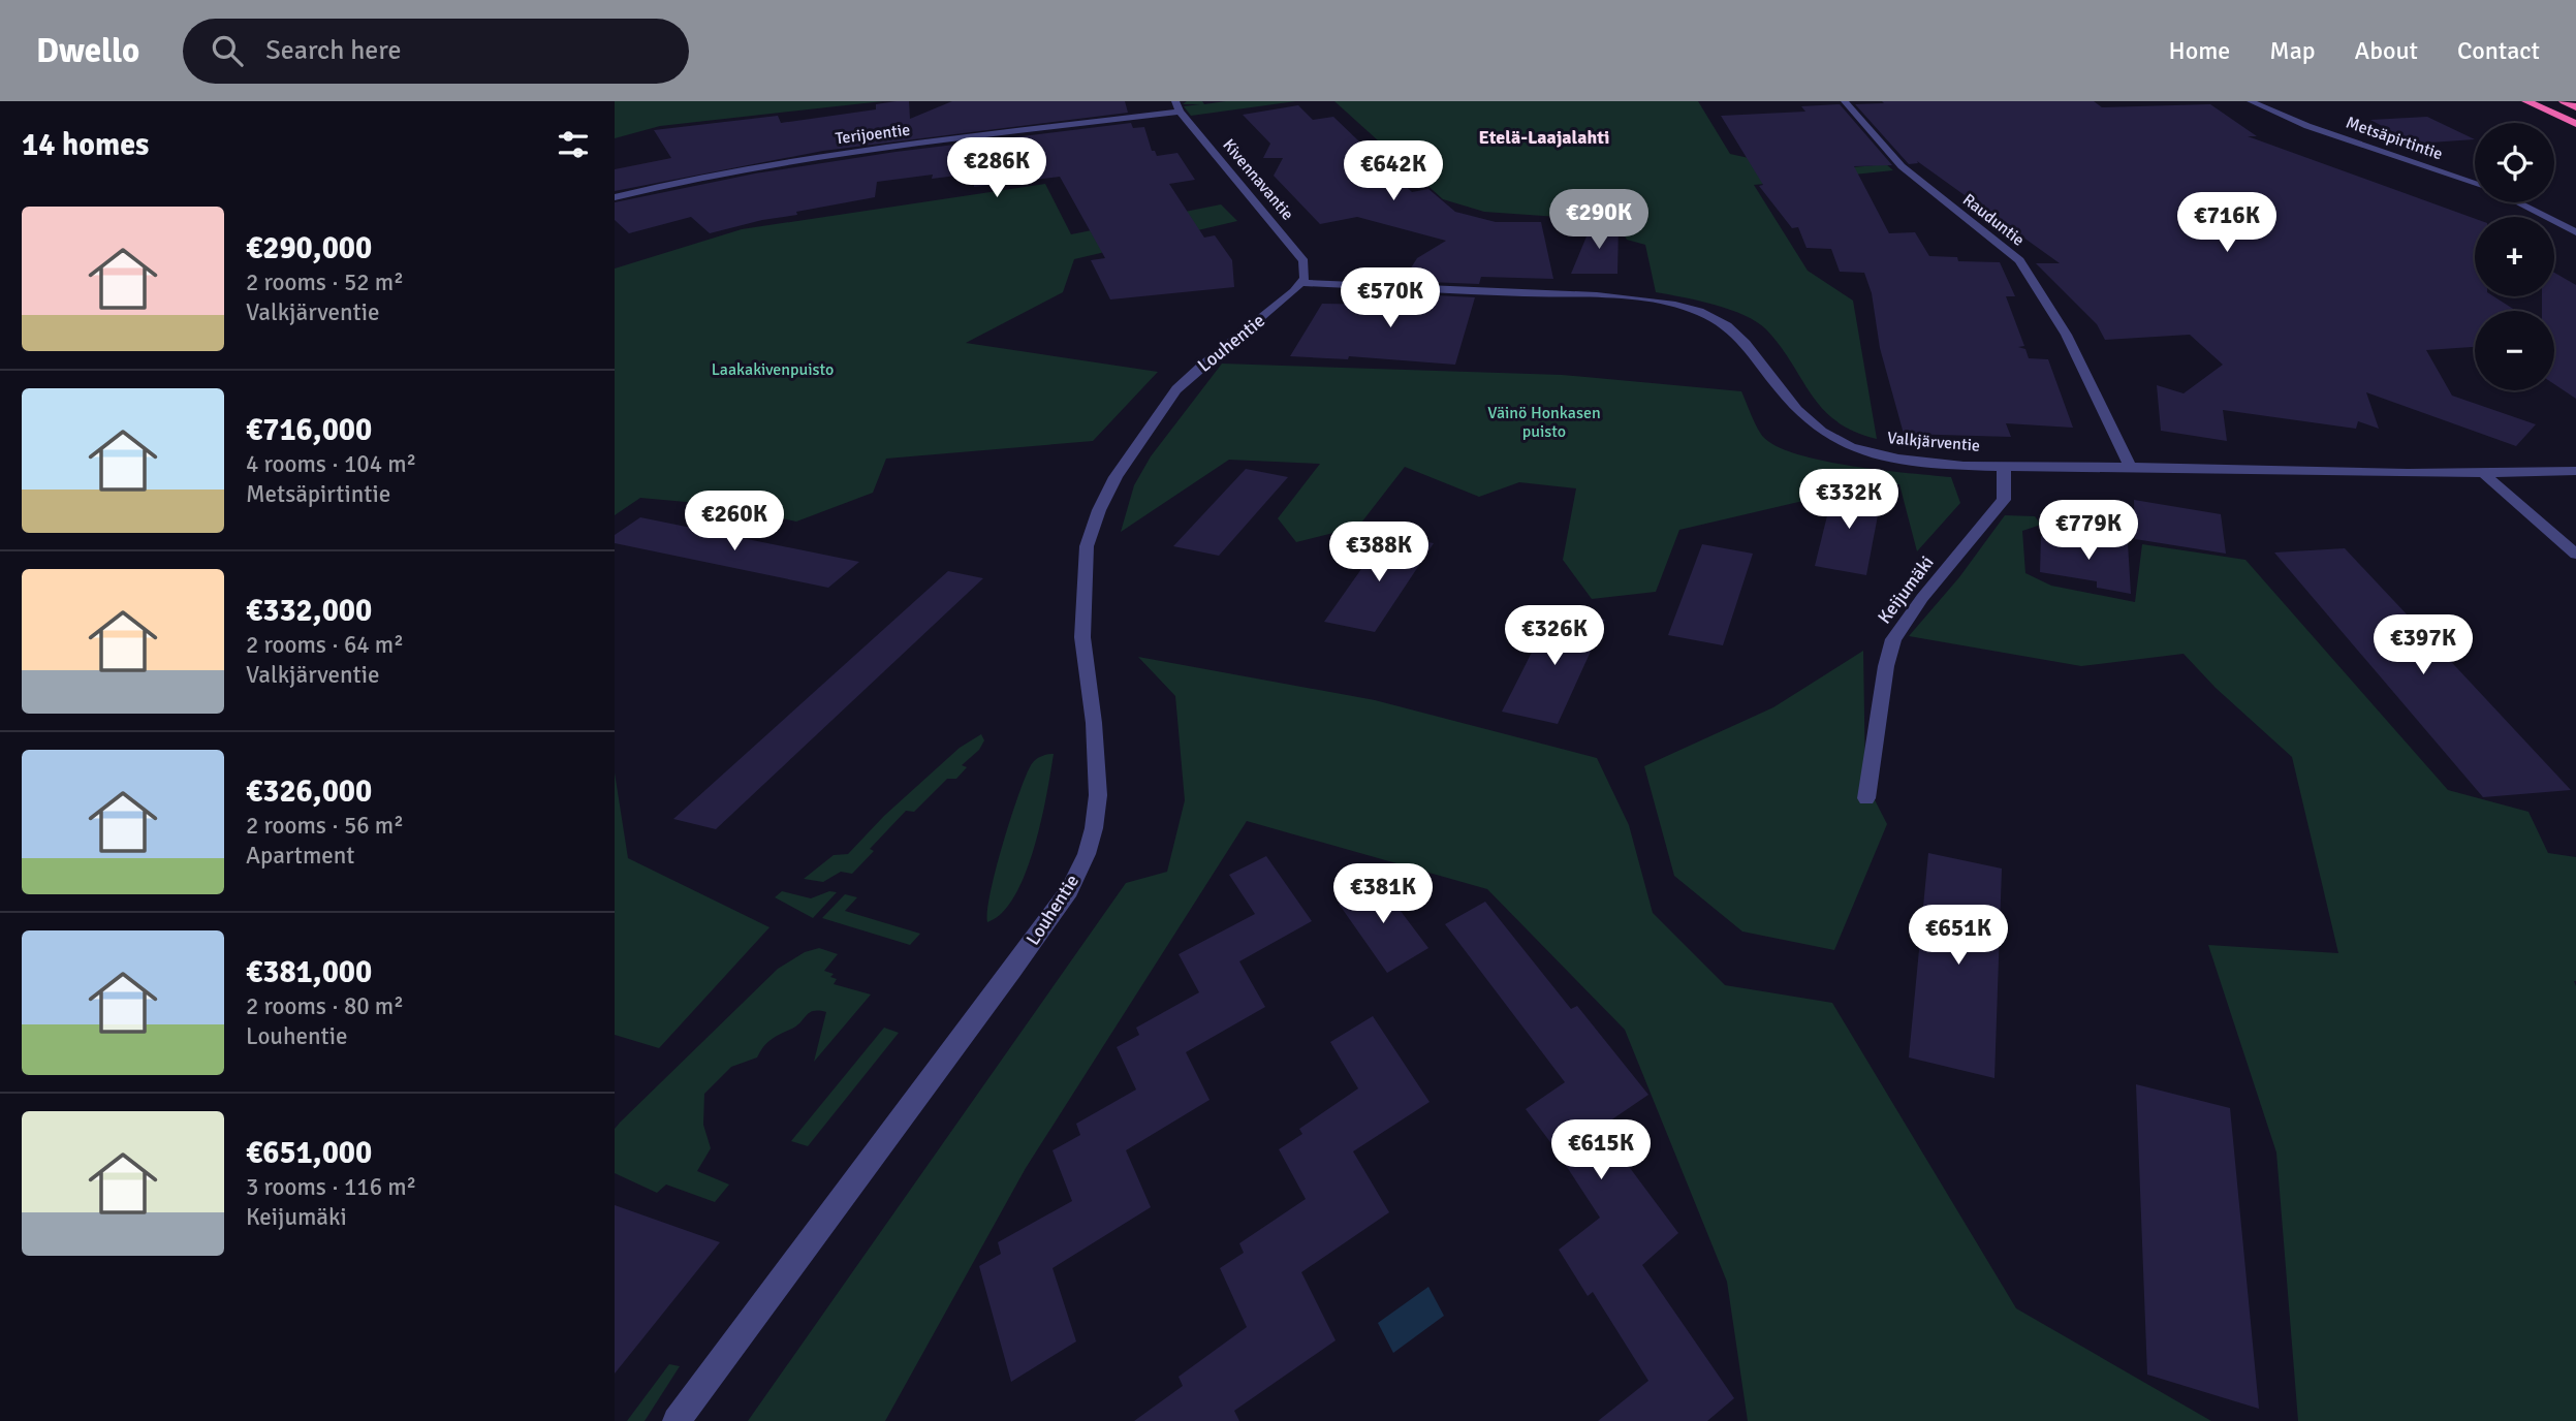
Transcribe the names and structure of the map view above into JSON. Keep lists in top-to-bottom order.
{
  "streets": {
    "street": [
      "Terijoentie",
      "Metsäpirtintie",
      "Kivennavantie",
      "Rauduntie",
      "Louhentie",
      "Valkjärventie",
      "Keijumäki"
    ]
  },
  "crossings": [
    ["Terijoentie", "Kivennavantie"],
    ["Kivennavantie", "Louhentie"],
    ["Kivennavantie", "Valkjärventie"],
    ["Rauduntie", "Valkjärventie"],
    ["Louhentie", "Valkjärventie"],
    ["Valkjärventie", "Keijumäki"]
  ],
  "districts": ["Etelä-Laajalahti"],
  "parks": ["Laakakivenpuisto", "Väinö Honkasen puisto"],
  "page": {
    "header": "Dwello",
    "search": "Search here",
    "nav": [
      "Home",
      "Map",
      "About",
      "Contact"
    ],
    "heading": "14 homes",
    "map_buttons": ["+", "−"],
    "price": [
      "€286K",
      "€642K",
      "€290K",
      "€716K",
      "€570K",
      "€332K",
      "€260K",
      "€779K",
      "€388K",
      "€326K",
      "€397K",
      "€381K",
      "€651K",
      "€615K"
    ],
    "list": [
      {
        "name": "€290,000",
        "note": "2 rooms · 52 m² · Valkjärventie"
      },
      {
        "name": "€716,000",
        "note": "4 rooms · 104 m² · Metsäpirtintie"
      },
      {
        "name": "€332,000",
        "note": "2 rooms · 64 m² · Valkjärventie"
      },
      {
        "name": "€326,000",
        "note": "2 rooms · 56 m² · Apartment"
      },
      {
        "name": "€381,000",
        "note": "2 rooms · 80 m² · Louhentie"
      },
      {
        "name": "€651,000",
        "note": "3 rooms · 116 m² · Keijumäki"
      }
    ]
  }
}
